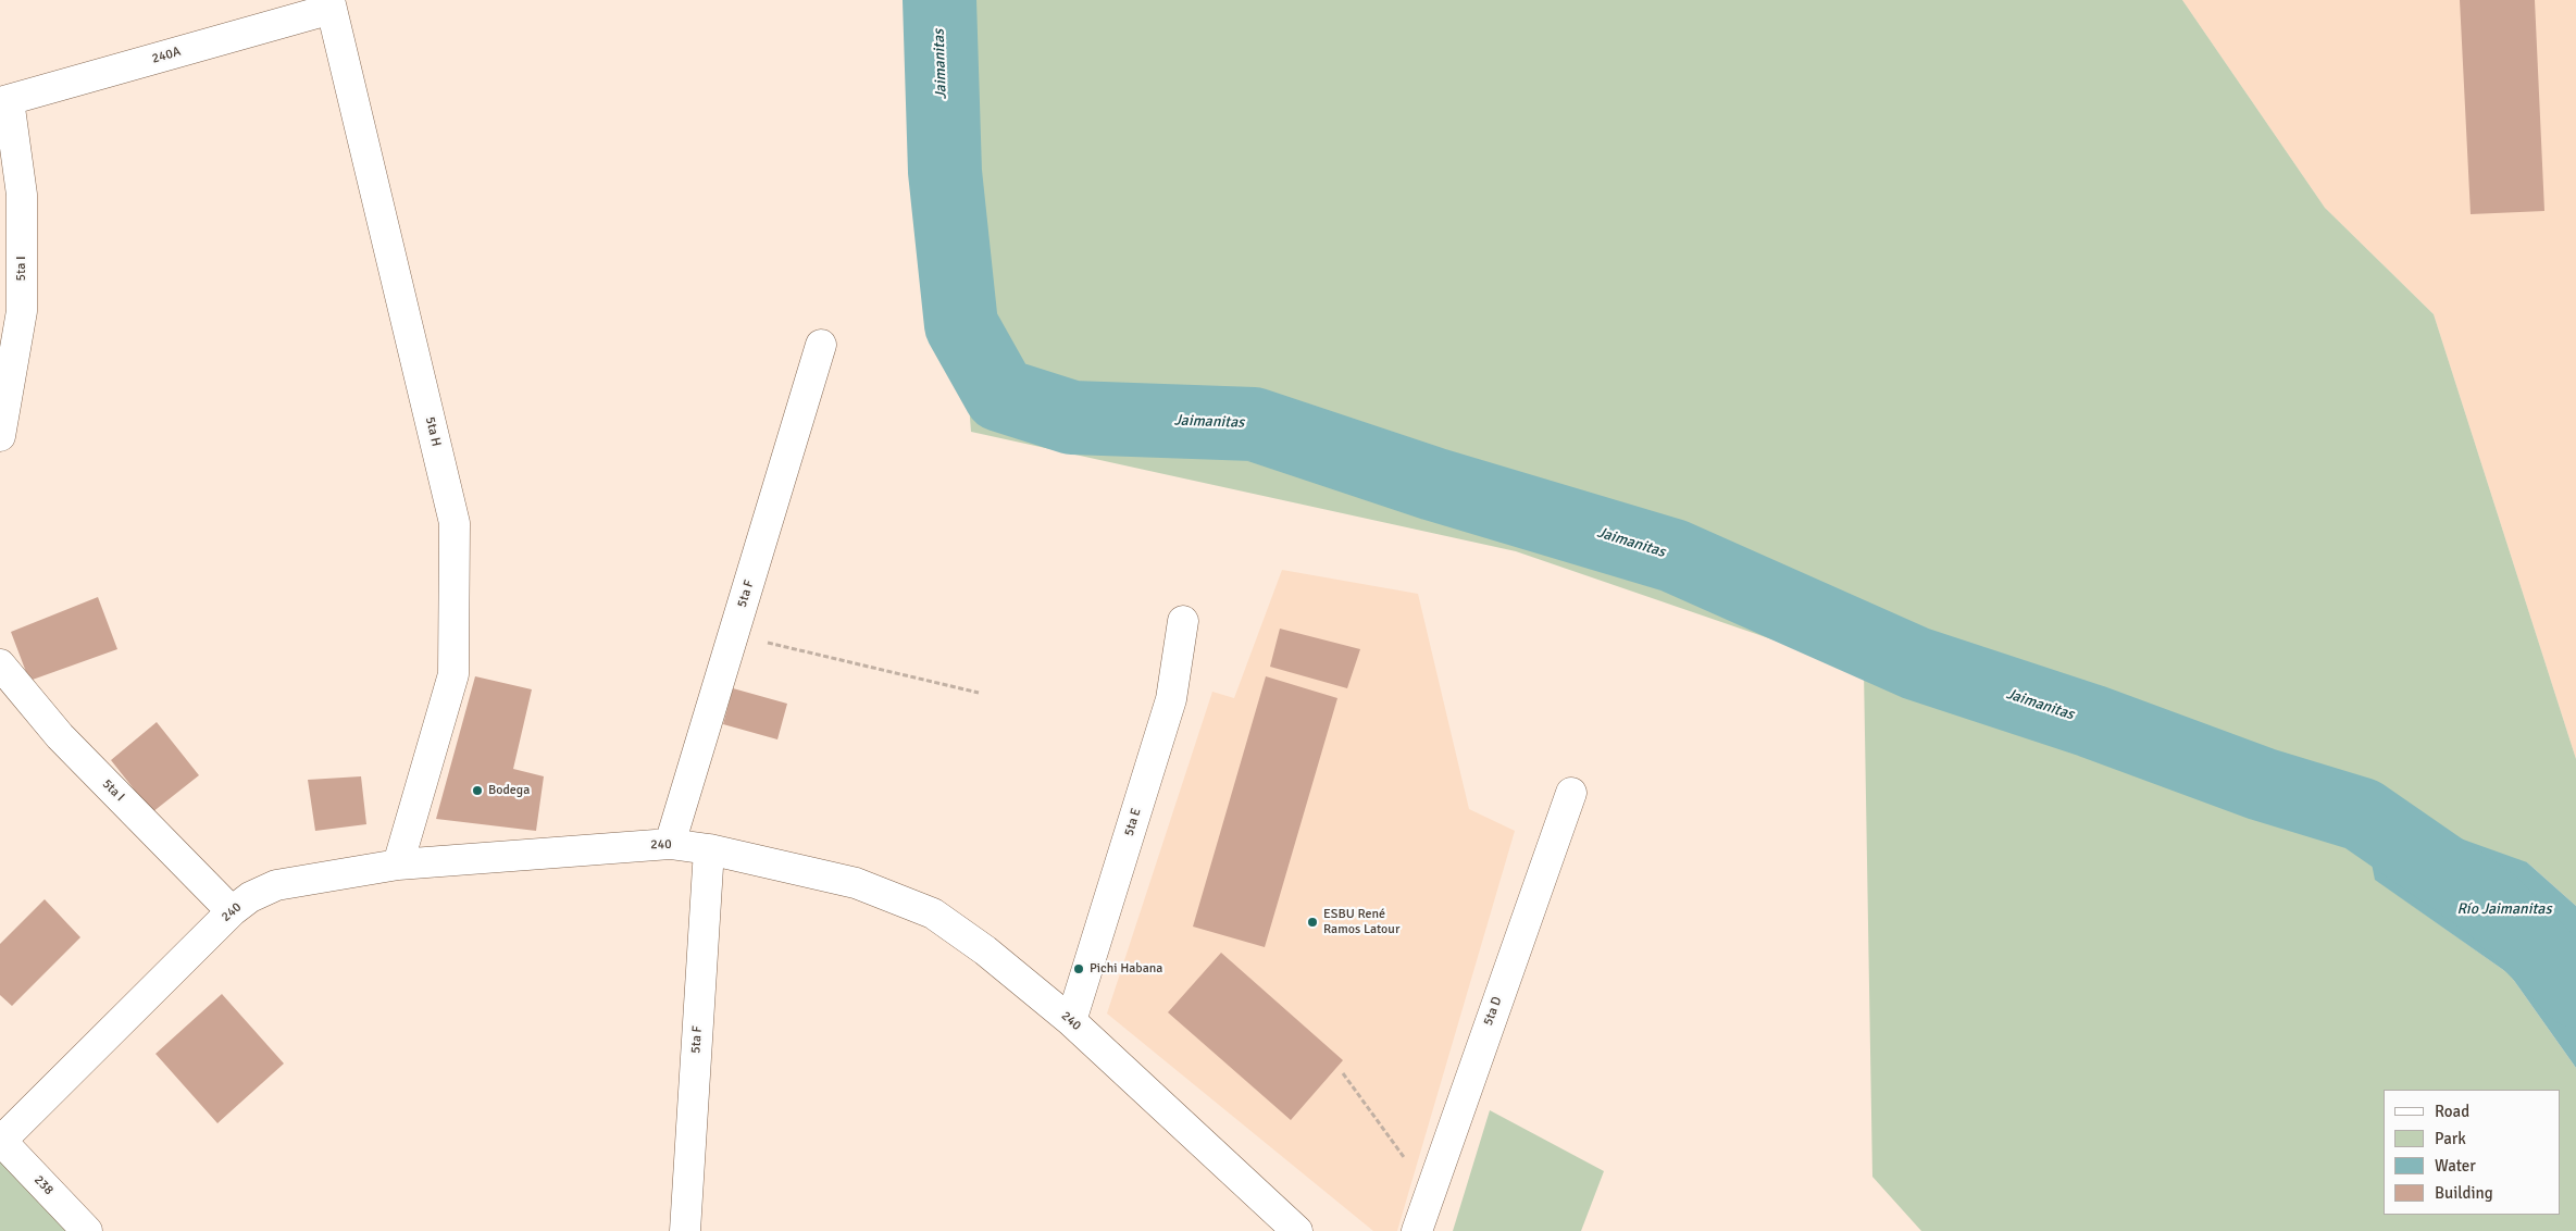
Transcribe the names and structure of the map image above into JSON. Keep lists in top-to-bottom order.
{
  "streets": {
    "street": [
      "240A",
      "5ta I",
      "5ta H",
      "5ta F",
      "5ta E",
      "240",
      "5ta D",
      "238"
    ]
  },
  "crossings": [
    ["240A", "5ta I"],
    ["240A", "5ta H"],
    ["5ta I", "240"],
    ["5ta H", "240"],
    ["5ta F", "240"],
    ["5ta E", "240"],
    ["240", "238"]
  ],
  "water": ["Jaimanitas", "Río Jaimanitas"],
  "places": ["Bodega", "ESBU René Ramos Latour", "Pichi Habana"],
  "legend": [
    "Road",
    "Park",
    "Water",
    "Building"
  ]
}
